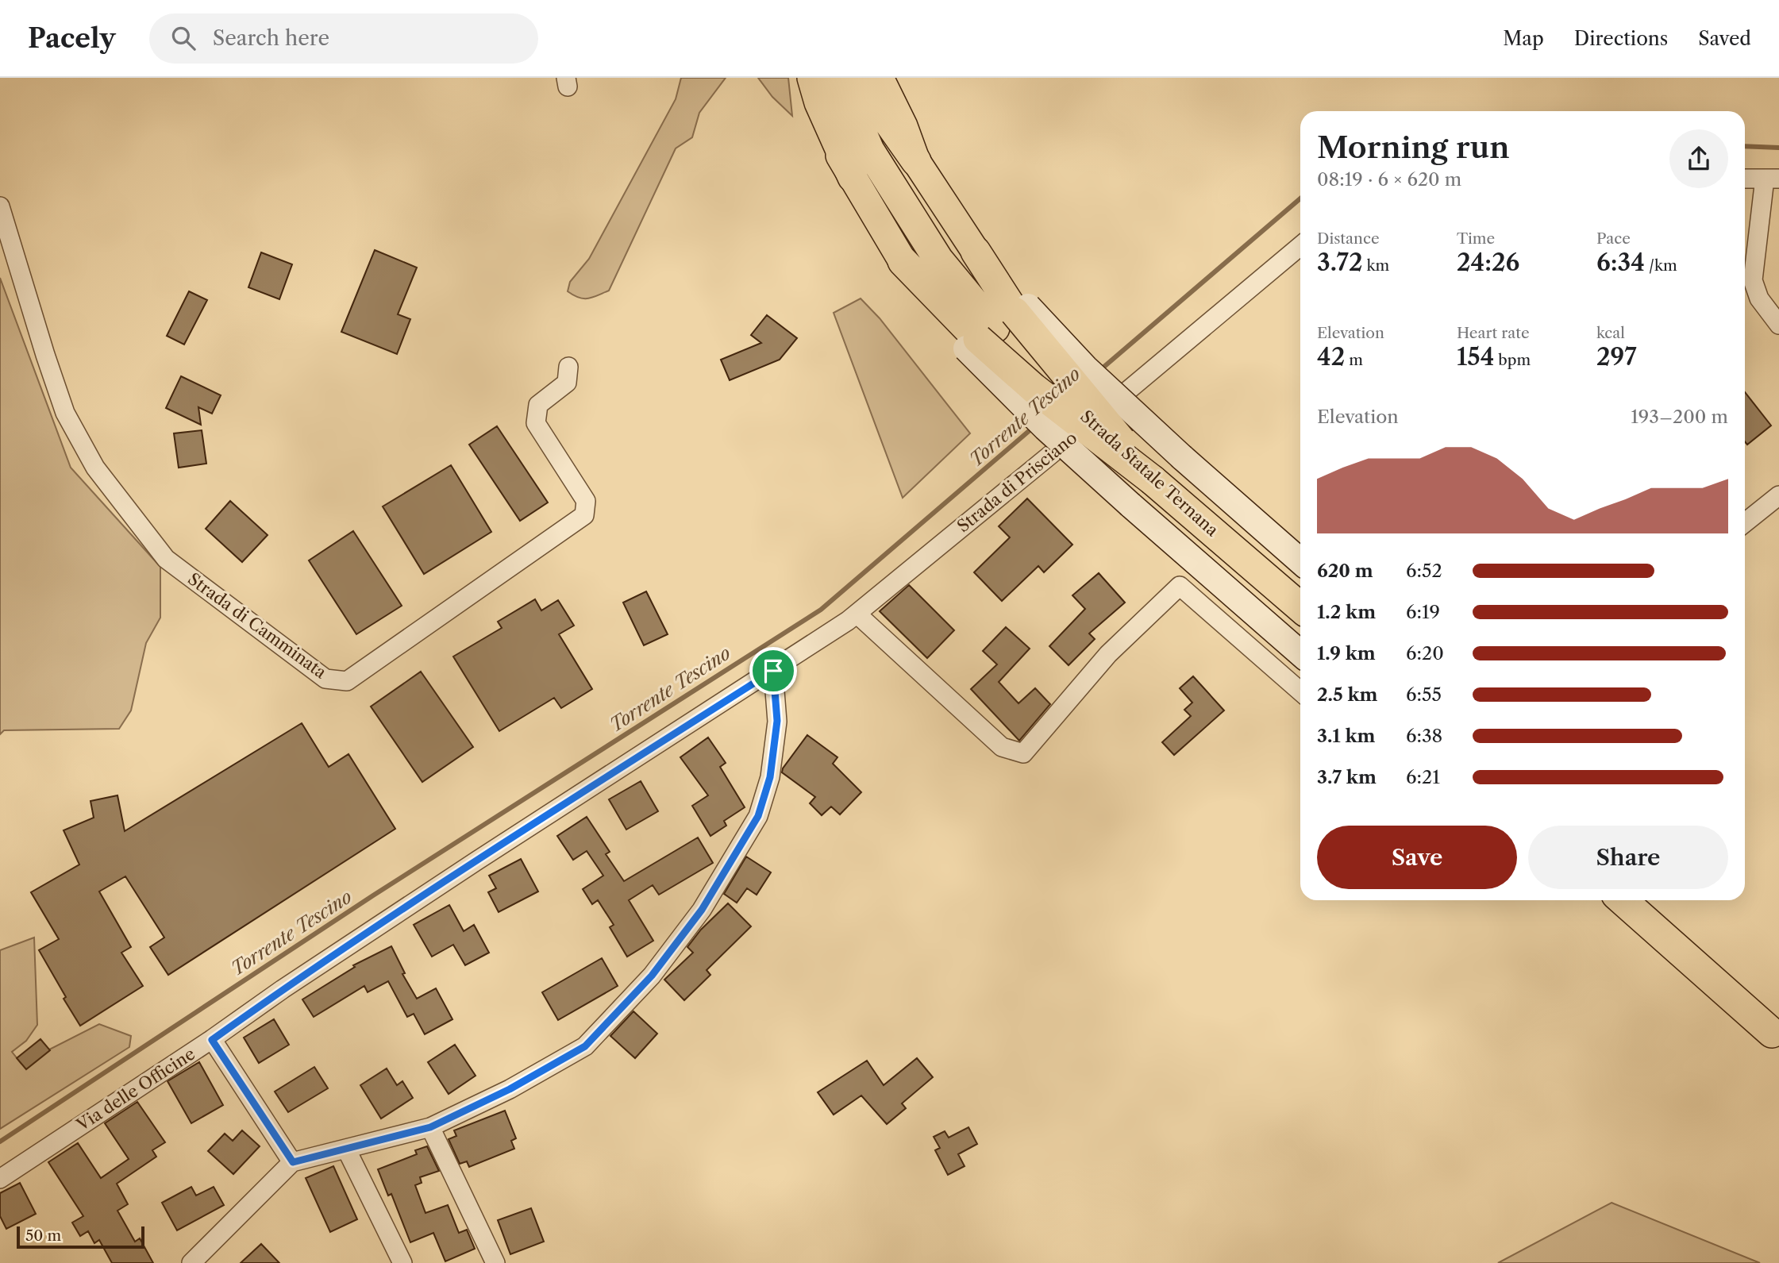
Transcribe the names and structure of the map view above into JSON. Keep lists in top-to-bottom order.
{
  "streets": {
    "highway": ["Strada Statale Ternana"],
    "street": ["Strada di Prisciano", "Strada di Camminata", "Via delle Officine"]
  },
  "crossings": [
    ["Strada di Prisciano", "Via delle Officine"]
  ],
  "water": ["Torrente Tescino"],
  "scale_bar": "50 m",
  "page": {
    "header": "Pacely",
    "search": "Search here",
    "nav": ["Map", "Directions", "Saved"],
    "heading": ["Morning run", "08:19 · 6 × 620 m"],
    "stats": [
      ["Distance", "3.72 km"],
      ["Time", "24:26"],
      ["Pace", "6:34 /km"],
      ["Elevation", "42 m"],
      ["Heart rate", "154 bpm"],
      ["kcal", "297"]
    ],
    "chart": ["Elevation", "193–200 m"],
    "list": [
      {
        "name": "620 m",
        "note": "6:52"
      },
      {
        "name": "1.2 km",
        "note": "6:19"
      },
      {
        "name": "1.9 km",
        "note": "6:20"
      },
      {
        "name": "2.5 km",
        "note": "6:55"
      },
      {
        "name": "3.1 km",
        "note": "6:38"
      },
      {
        "name": "3.7 km",
        "note": "6:21"
      }
    ],
    "buttons": ["Save", "Share"],
    "scale": "50 m"
  }
}
